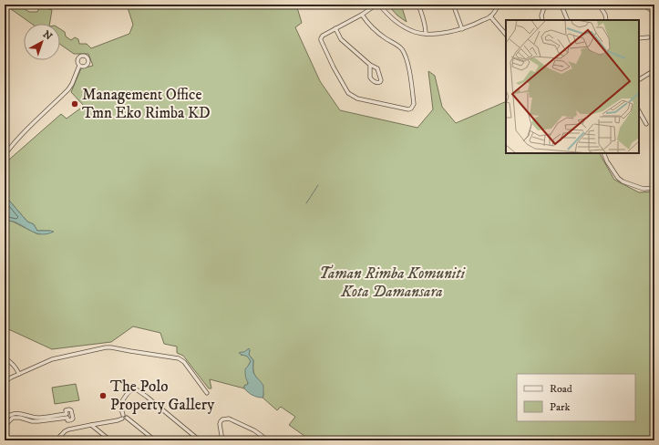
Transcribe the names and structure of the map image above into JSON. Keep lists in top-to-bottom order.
{
  "parks": ["Taman Rimba Komuniti Kota Damansara"],
  "places": ["Management Office Tmn Eko Rimba KD", "The Polo Property Gallery"],
  "legend": ["Road", "Park"],
  "north": "top right"
}
